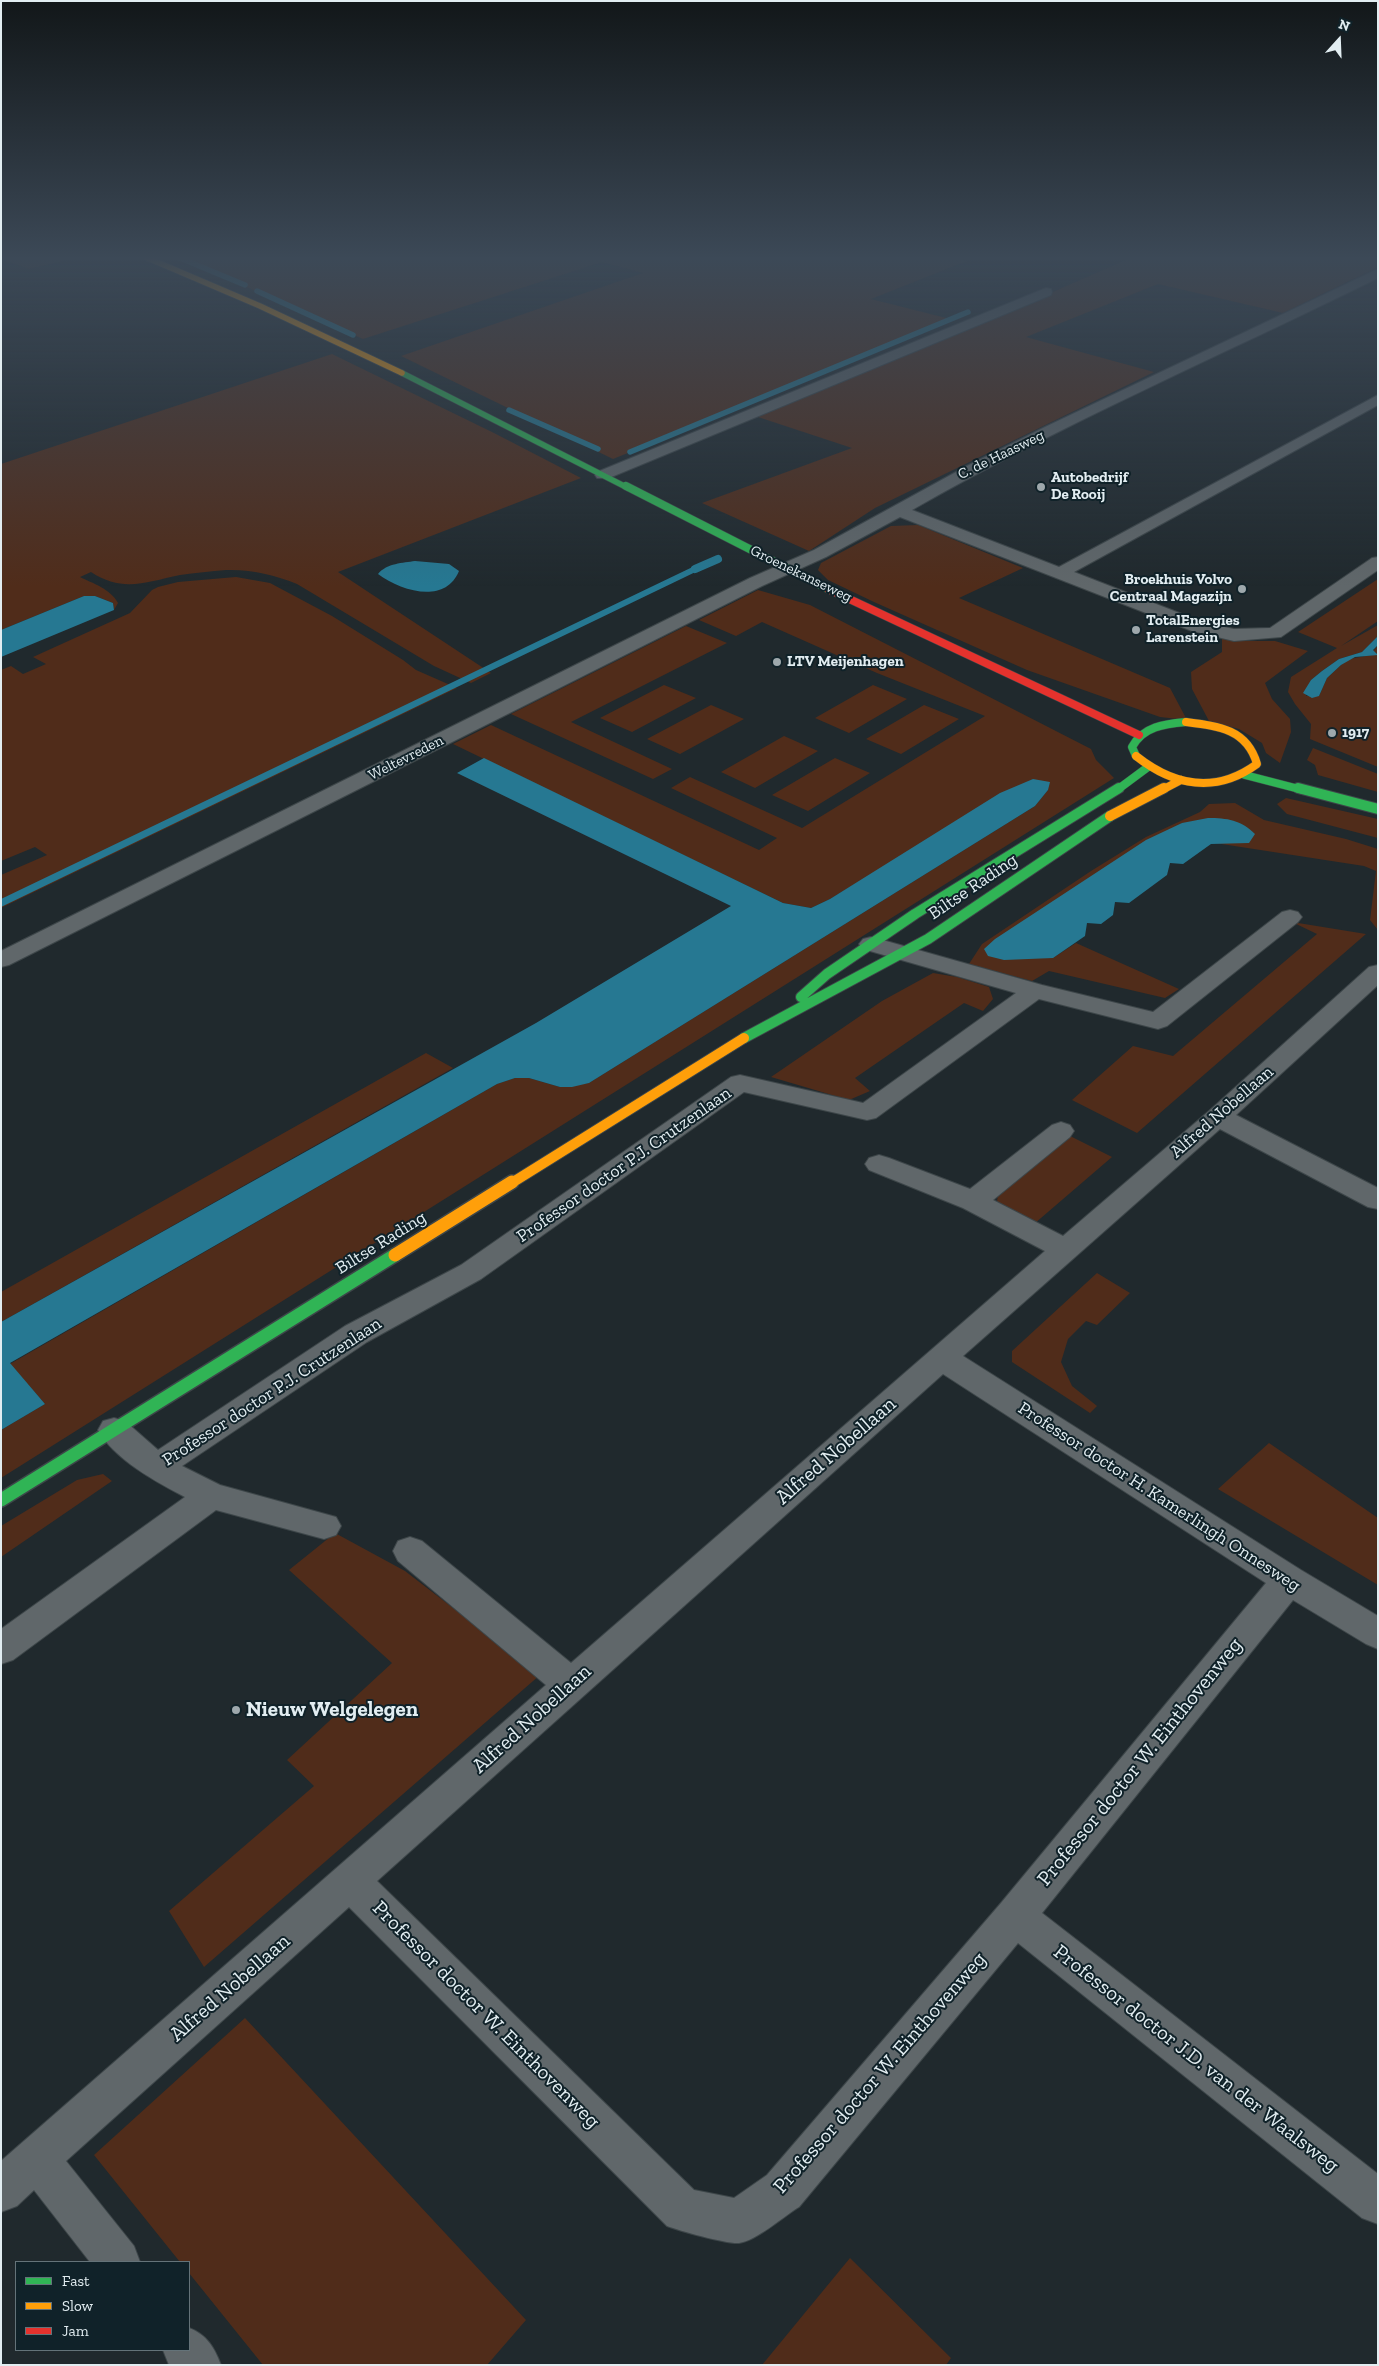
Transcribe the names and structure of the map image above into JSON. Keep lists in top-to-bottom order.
{
  "streets": {
    "main road": ["Groenekanseweg", "Biltse Rading"],
    "street": [
      "C. de Haasweg",
      "Weltevreden",
      "Alfred Nobellaan",
      "Professor doctor P.J. Crutzenlaan",
      "Professor doctor H. Kamerlingh Onnesweg",
      "Professor doctor W. Einthovenweg",
      "Professor doctor J.D. van der Waalsweg"
    ]
  },
  "crossings": [
    ["C. de Haasweg", "Weltevreden"],
    ["Groenekanseweg", "Weltevreden"],
    ["Biltse Rading", "Professor doctor P.J. Crutzenlaan"],
    ["Alfred Nobellaan", "Professor doctor H. Kamerlingh Onnesweg"],
    ["Alfred Nobellaan", "Professor doctor W. Einthovenweg"],
    ["Professor doctor H. Kamerlingh Onnesweg", "Professor doctor W. Einthovenweg"],
    ["Professor doctor W. Einthovenweg", "Professor doctor J.D. van der Waalsweg"]
  ],
  "places": [
    "Autobedrijf De Rooij",
    "Broekhuis Volvo Centraal Magazijn",
    "TotalEnergies Larenstein",
    "LTV Meijenhagen",
    "1917",
    "Nieuw Welgelegen"
  ],
  "legend": ["Fast", "Slow", "Jam"],
  "north": "top"
}
